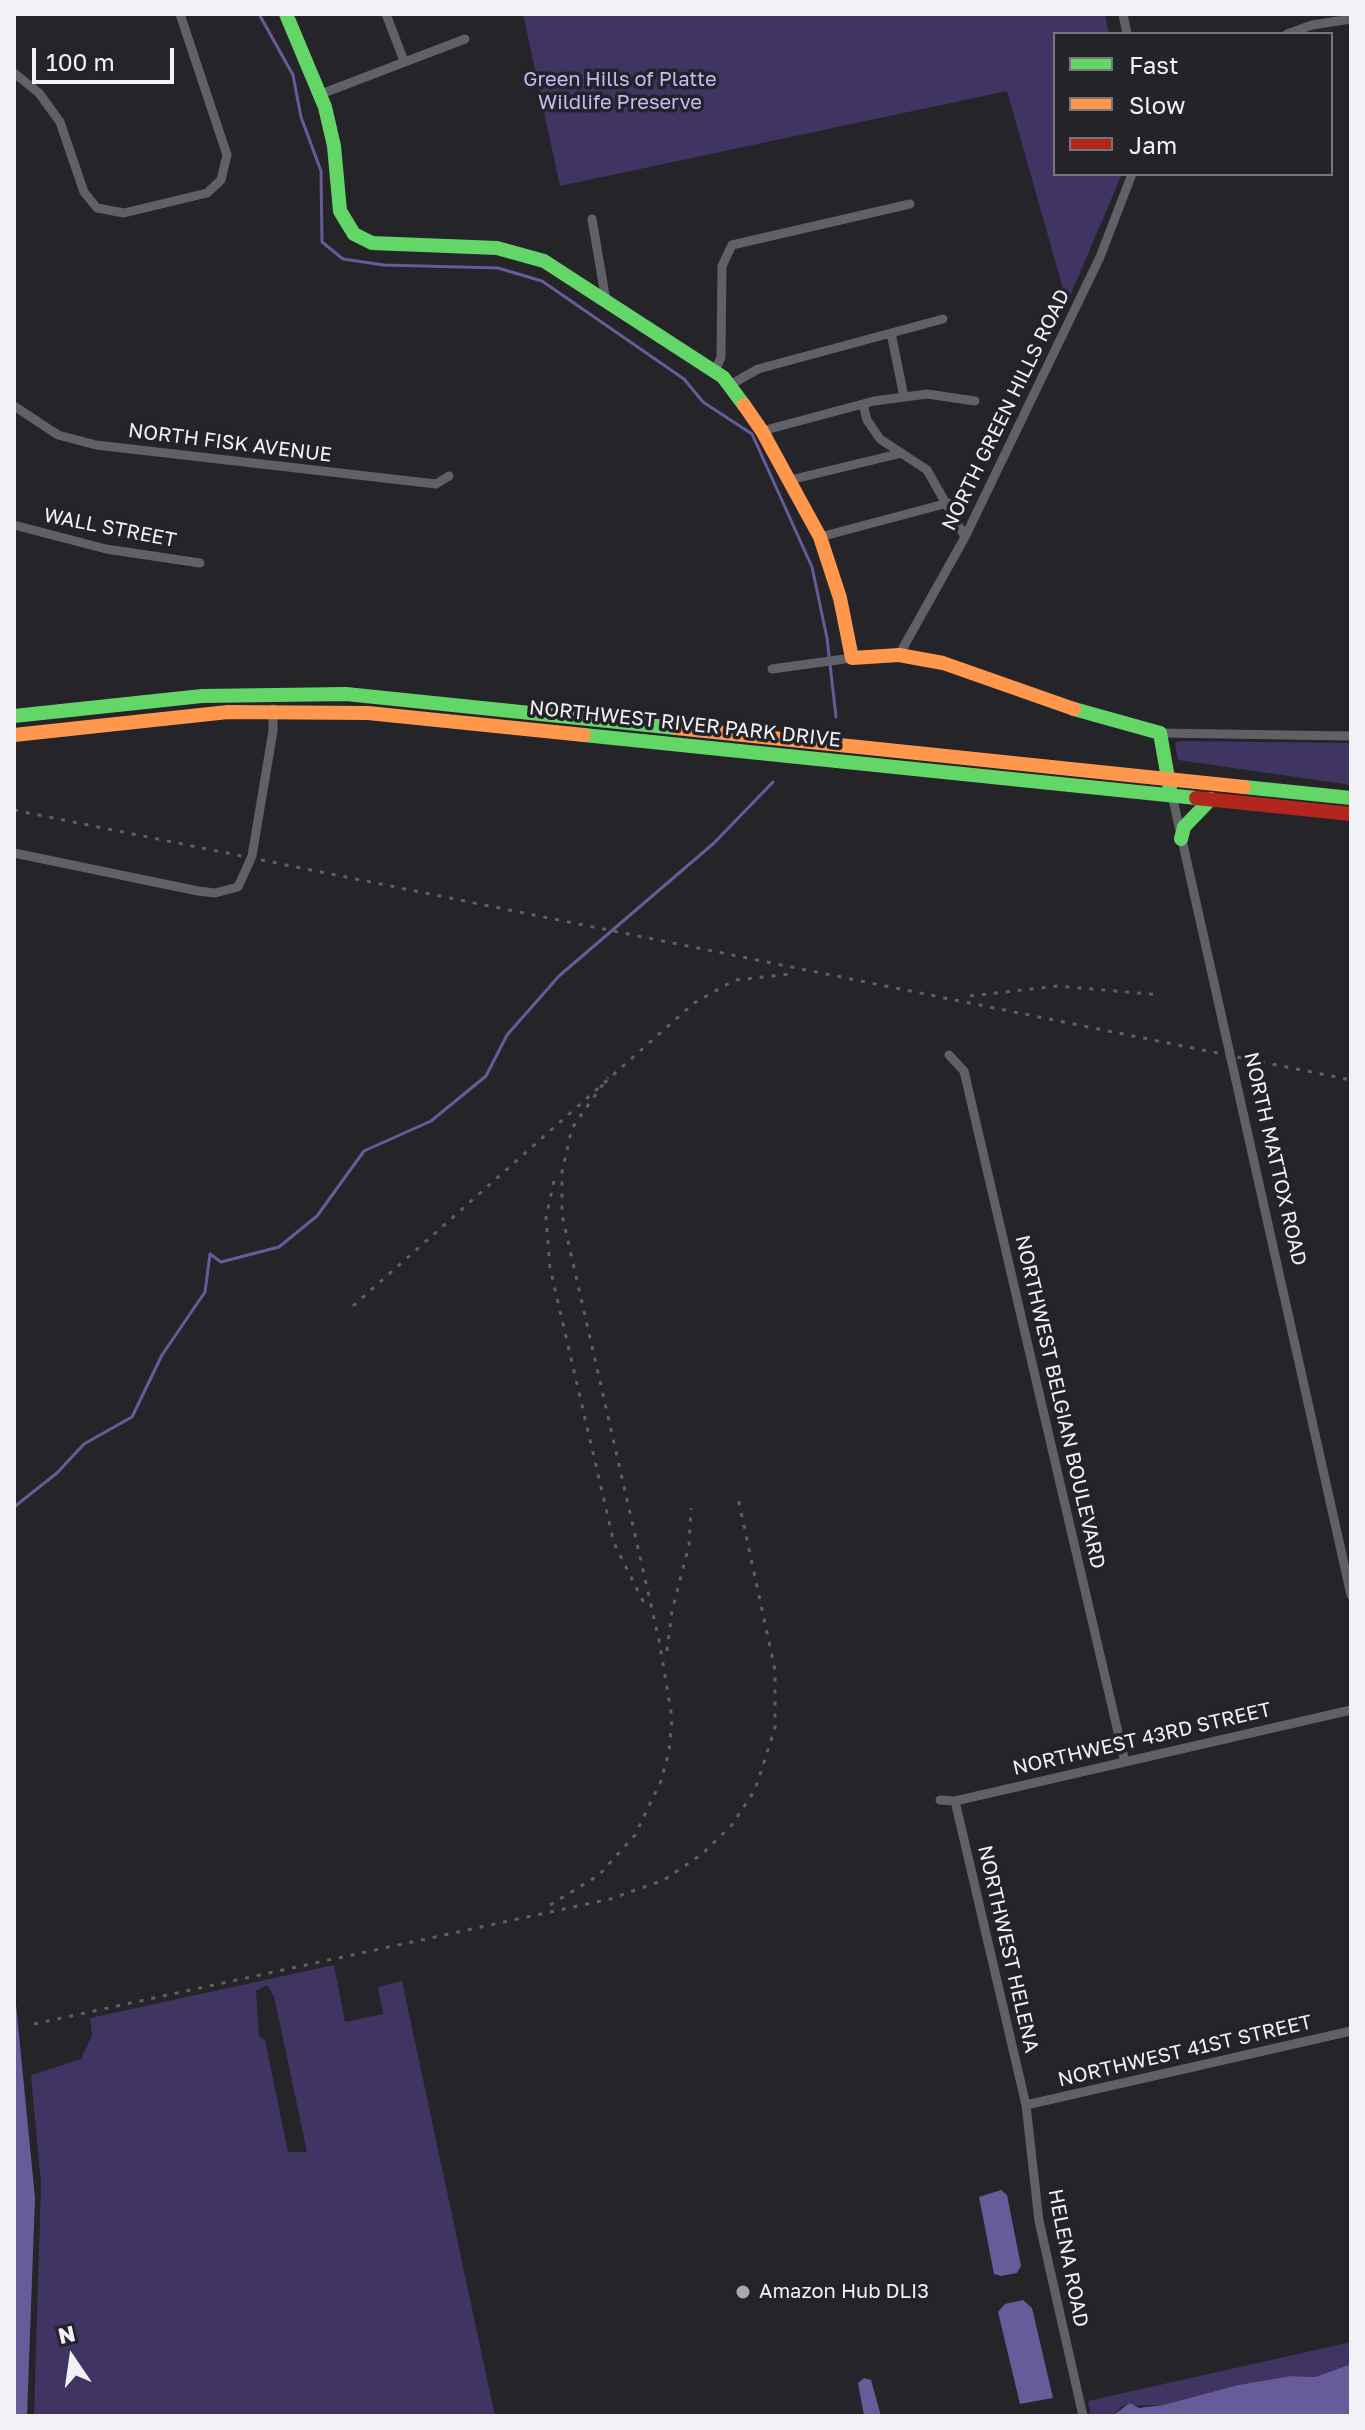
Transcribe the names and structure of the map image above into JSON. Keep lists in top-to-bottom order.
{
  "streets": {
    "main road": ["NORTHWEST RIVER PARK DRIVE", "NORTH MATTOX ROAD"],
    "street": [
      "NORTH GREEN HILLS ROAD",
      "NORTH FISK AVENUE",
      "WALL STREET",
      "NORTHWEST BELGIAN BOULEVARD",
      "NORTHWEST 43RD STREET",
      "NORTHWEST HELENA",
      "NORTHWEST 41ST STREET",
      "HELENA ROAD"
    ]
  },
  "crossings": [
    ["NORTHWEST RIVER PARK DRIVE", "NORTH MATTOX ROAD"],
    ["NORTHWEST BELGIAN BOULEVARD", "NORTHWEST 43RD STREET"],
    ["NORTHWEST 43RD STREET", "NORTHWEST HELENA"],
    ["NORTHWEST HELENA", "NORTHWEST 41ST STREET"],
    ["NORTHWEST HELENA", "HELENA ROAD"],
    ["NORTHWEST 41ST STREET", "HELENA ROAD"]
  ],
  "parks": ["Green Hills of Platte Wildlife Preserve"],
  "places": ["Amazon Hub DLI3"],
  "legend": ["Fast", "Slow", "Jam"],
  "scale_bar": "100 m",
  "north": "top"
}
